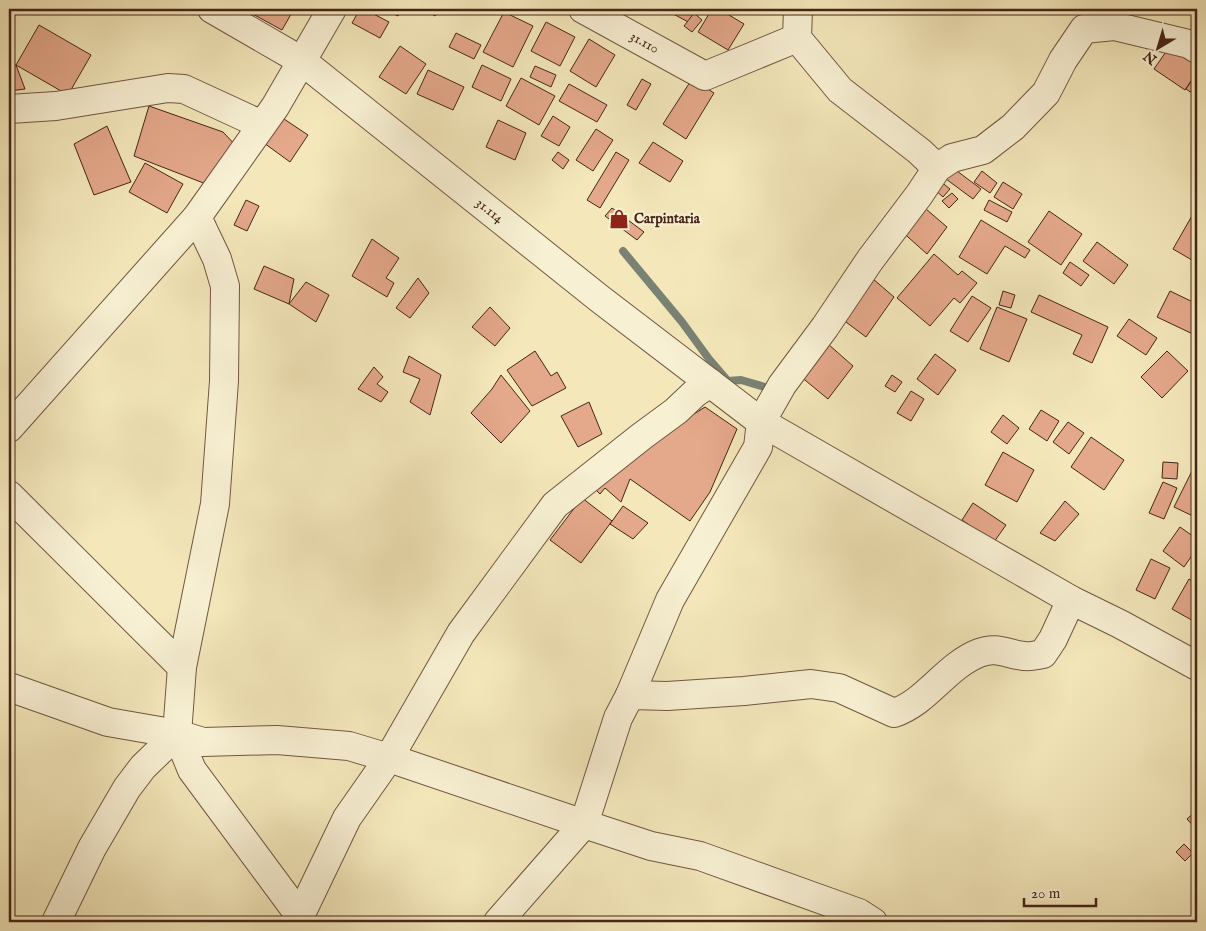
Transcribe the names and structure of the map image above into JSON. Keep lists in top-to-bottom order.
{
  "streets": {
    "street": ["31.110", "31.114"]
  },
  "places": {
    "shop": ["Carpintaria"]
  },
  "scale_bar": "20 m",
  "north": "bottom left"
}
